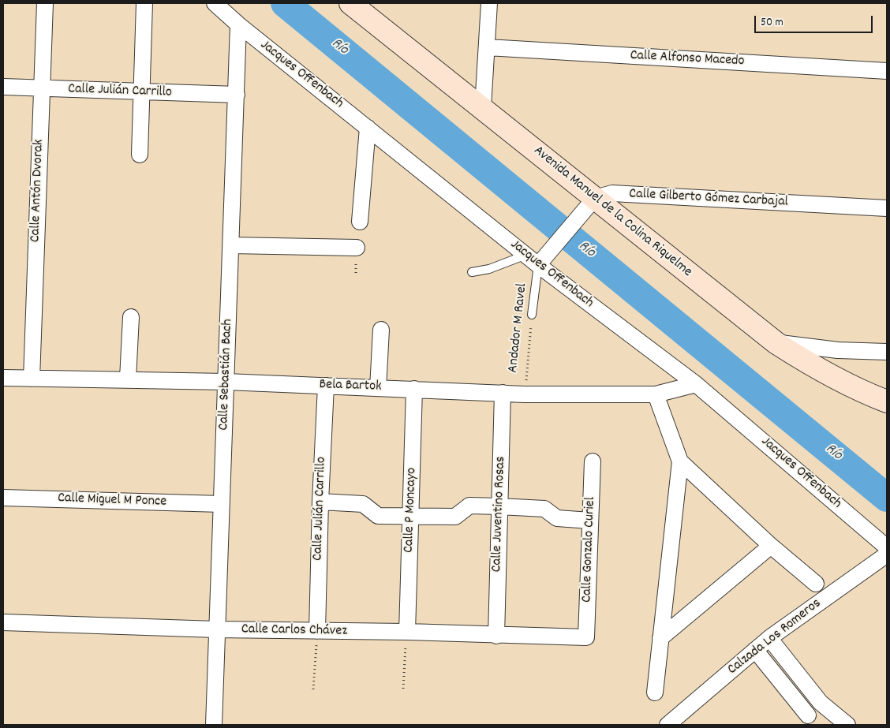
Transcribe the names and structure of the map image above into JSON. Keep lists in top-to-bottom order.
{
  "streets": {
    "street": [
      "Calle Alfonso Macedo",
      "Jacques Offenbach",
      "Calle Julián Carrillo",
      "Calle Antón Dvorak",
      "Calle Gilberto Gómez Carbajal",
      "Avenida Manuel de la Colina Riquelme",
      "Calle Sebastián Bach",
      "Bela Bartok",
      "Calle Miguel M Ponce",
      "Calle P Moncayo",
      "Calle Juventino Rosas",
      "Calle Gonzalo Curiel",
      "Calle Carlos Chávez",
      "Calzada Los Romeros"
    ],
    "lane": ["Andador M Ravel"]
  },
  "crossings": [
    ["Jacques Offenbach", "Andador M Ravel"],
    ["Jacques Offenbach", "Calle Sebastián Bach"],
    ["Jacques Offenbach", "Bela Bartok"],
    ["Calle Julián Carrillo", "Calle Antón Dvorak"],
    ["Calle Julián Carrillo", "Calle Sebastián Bach"],
    ["Calle Julián Carrillo", "Bela Bartok"],
    ["Calle Julián Carrillo", "Calle Carlos Chávez"],
    ["Calle Antón Dvorak", "Bela Bartok"],
    ["Calle Gilberto Gómez Carbajal", "Avenida Manuel de la Colina Riquelme"],
    ["Andador M Ravel", "Bela Bartok"],
    ["Calle Sebastián Bach", "Bela Bartok"],
    ["Calle Sebastián Bach", "Calle Miguel M Ponce"],
    ["Calle Sebastián Bach", "Calle Carlos Chávez"],
    ["Bela Bartok", "Calle P Moncayo"],
    ["Bela Bartok", "Calle Juventino Rosas"],
    ["Calle P Moncayo", "Calle Carlos Chávez"],
    ["Calle Juventino Rosas", "Calle Carlos Chávez"],
    ["Calle Gonzalo Curiel", "Calle Carlos Chávez"]
  ],
  "water": ["Río"],
  "scale_bar": "50 m"
}
